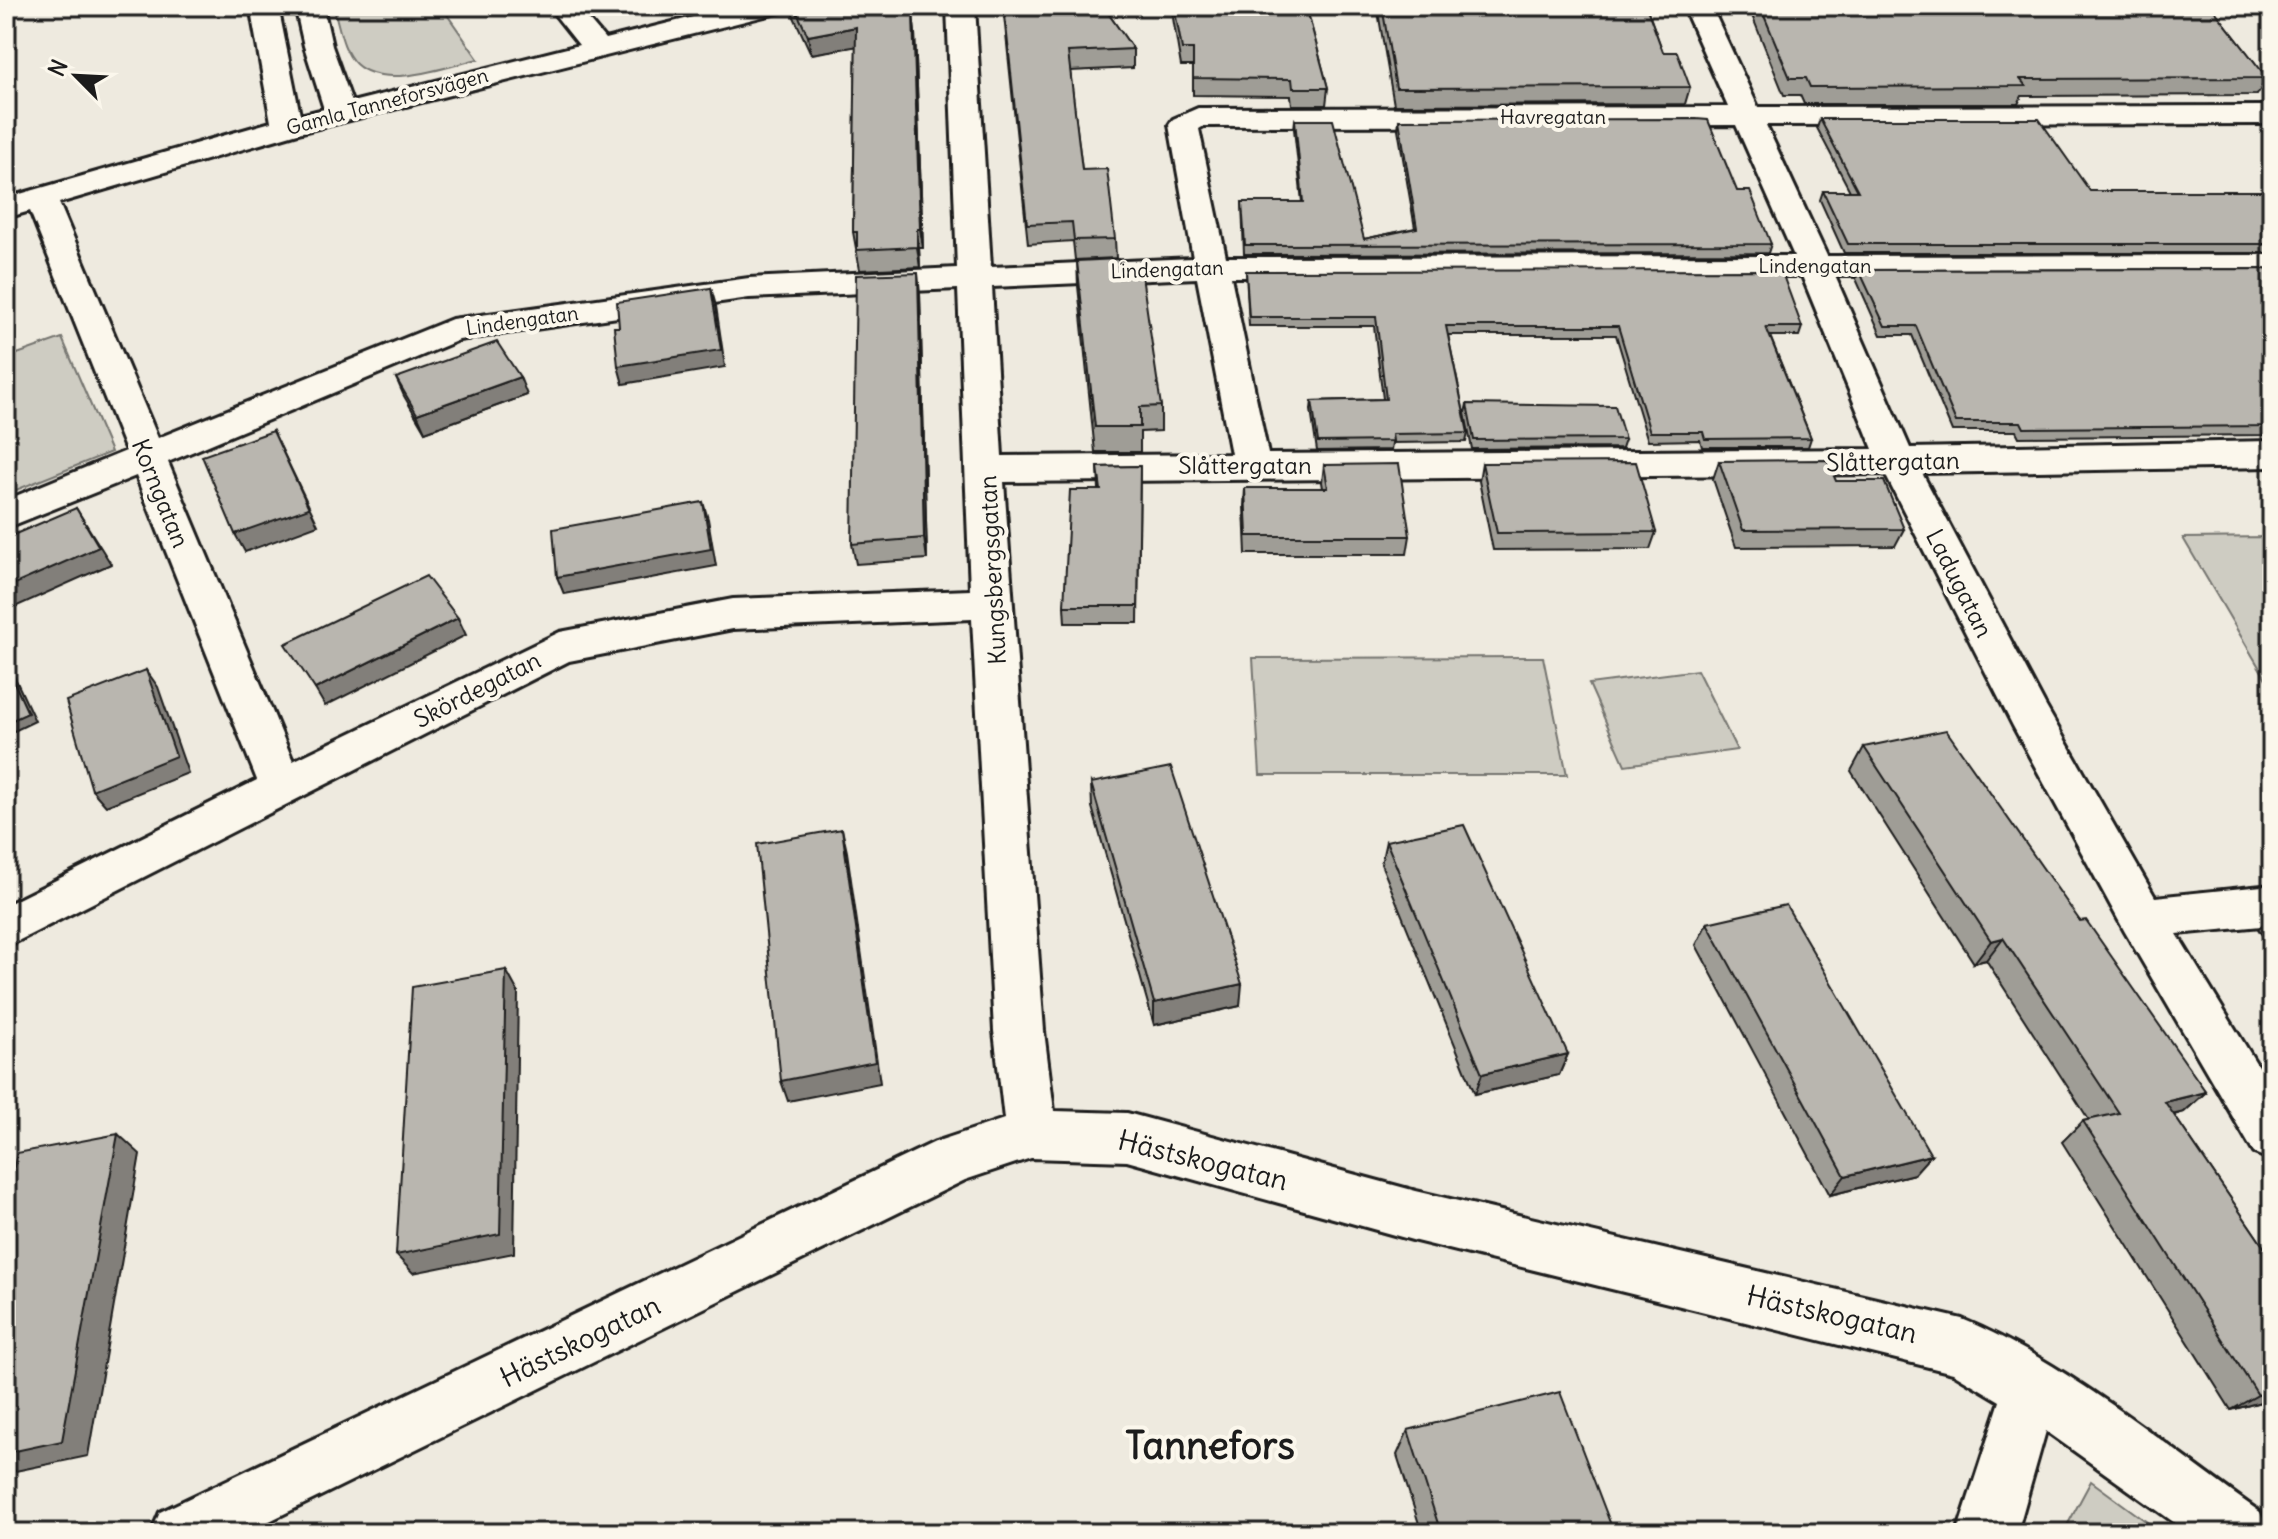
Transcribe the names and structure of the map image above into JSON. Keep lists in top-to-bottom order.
{
  "streets": {
    "street": [
      "Gamla Tanneforsvägen",
      "Havregatan",
      "Lindengatan",
      "Slåttergatan",
      "Korngatan",
      "Kungsbergsgatan",
      "Ladugatan",
      "Skördegatan",
      "Hästskogatan"
    ]
  },
  "crossings": [
    ["Gamla Tanneforsvägen", "Korngatan"],
    ["Havregatan", "Lindengatan"],
    ["Havregatan", "Slåttergatan"],
    ["Havregatan", "Ladugatan"],
    ["Lindengatan", "Korngatan"],
    ["Lindengatan", "Kungsbergsgatan"],
    ["Lindengatan", "Ladugatan"],
    ["Slåttergatan", "Kungsbergsgatan"],
    ["Slåttergatan", "Ladugatan"],
    ["Korngatan", "Skördegatan"],
    ["Kungsbergsgatan", "Skördegatan"],
    ["Kungsbergsgatan", "Hästskogatan"]
  ],
  "districts": ["Tannefors"],
  "north": "top left"
}
